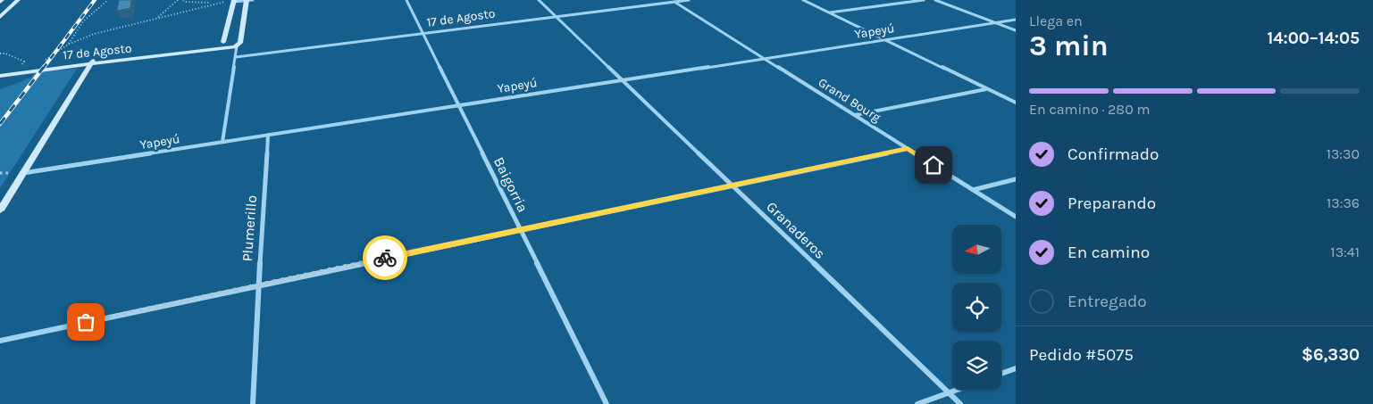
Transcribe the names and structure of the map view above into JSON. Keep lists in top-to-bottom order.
{
  "streets": {
    "main road": ["17 de Agosto"],
    "street": [
      "Yapeyú",
      "Grand Bourg",
      "Baigorria",
      "Plumerillo",
      "Granaderos"
    ]
  },
  "crossings": [
    ["17 de Agosto", "Grand Bourg"],
    ["17 de Agosto", "Baigorria"],
    ["17 de Agosto", "Granaderos"],
    ["Yapeyú", "Grand Bourg"],
    ["Yapeyú", "Baigorria"],
    ["Yapeyú", "Plumerillo"],
    ["Yapeyú", "Granaderos"]
  ],
  "north": "left",
  "page": {
    "heading": ["3 min", "Llega en", "14:00–14:05"],
    "panel": ["Pedido #5075", "$6,330"],
    "bar": "En camino · 280 m",
    "list": [
      ["Confirmado", "13:30"],
      ["Preparando", "13:36"],
      ["En camino", "13:41"],
      "Entregado"
    ]
  }
}
